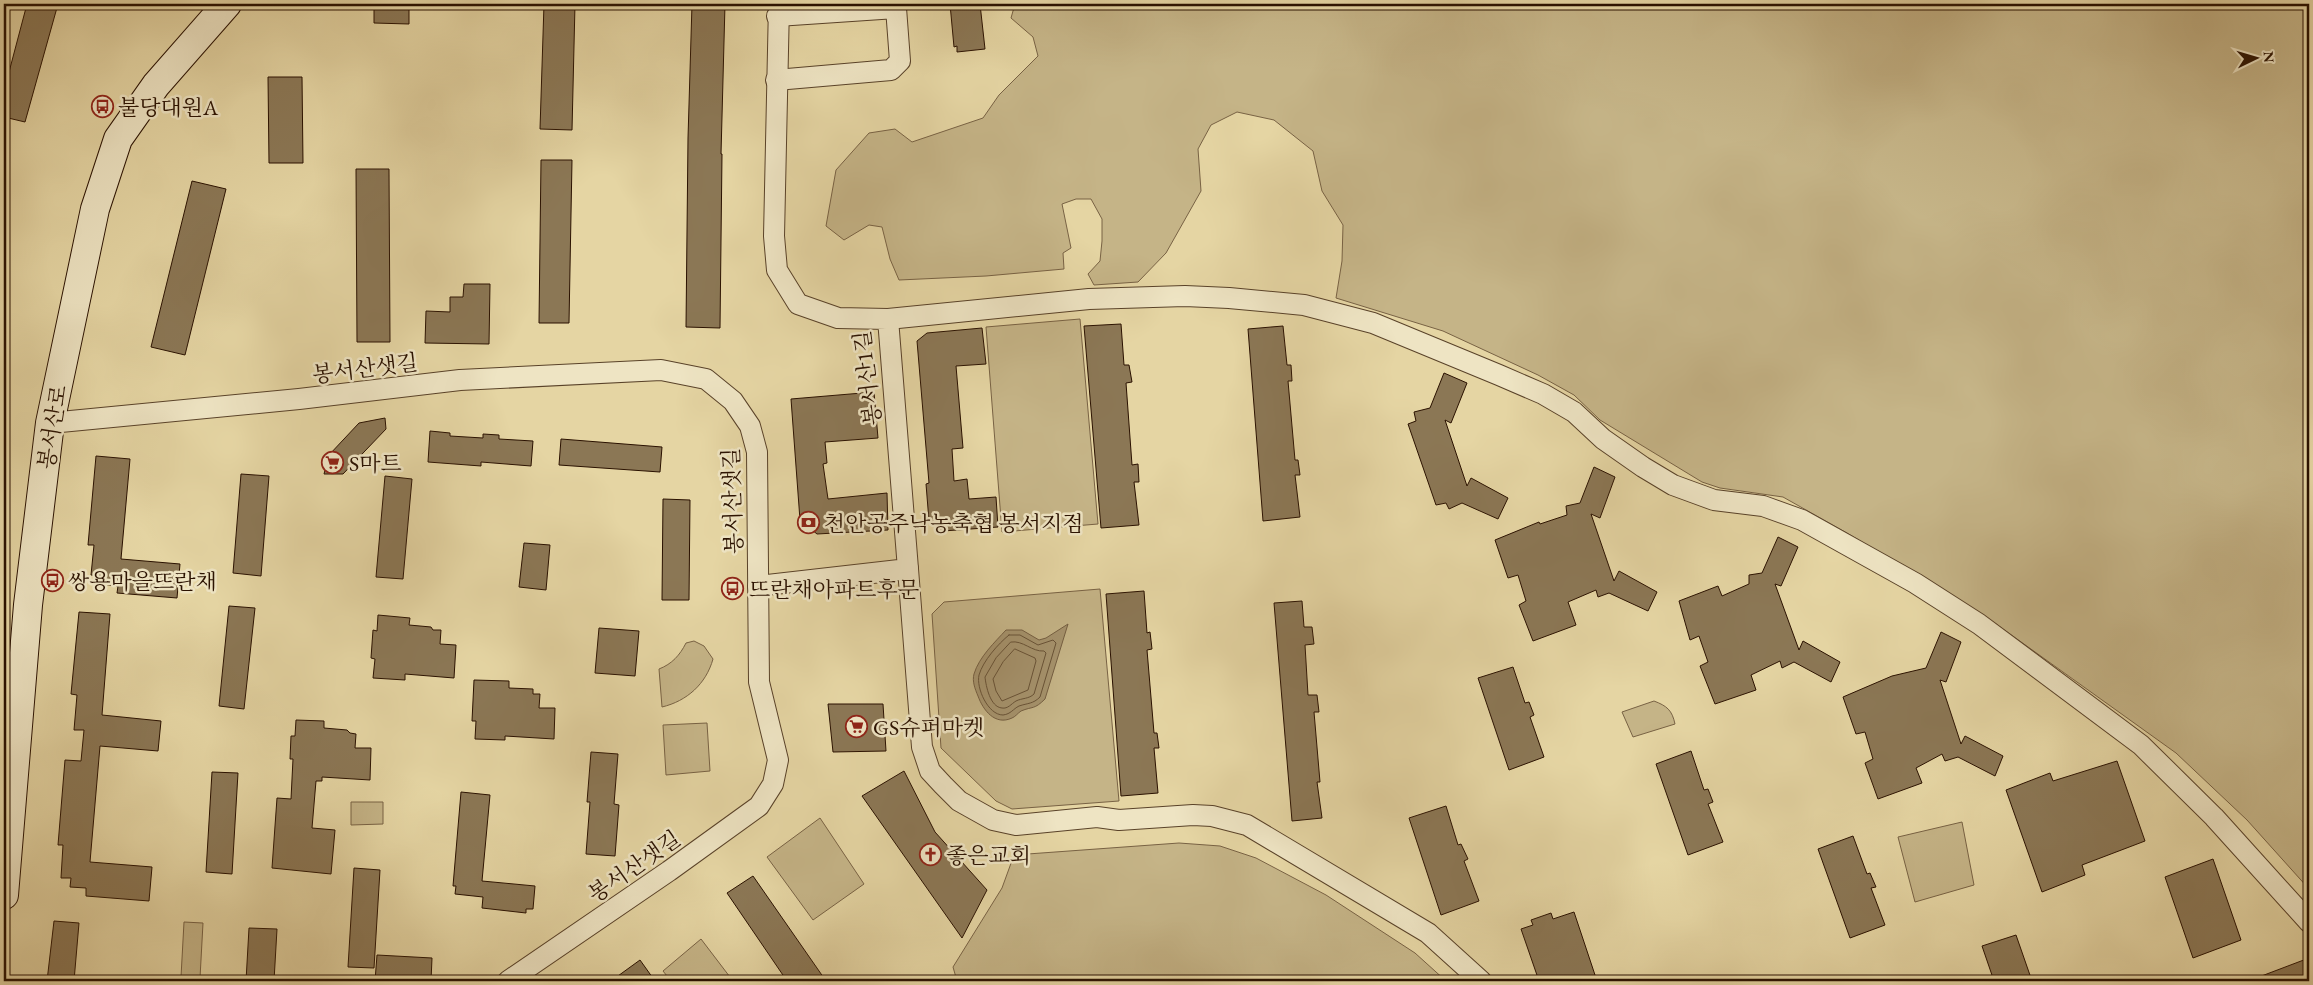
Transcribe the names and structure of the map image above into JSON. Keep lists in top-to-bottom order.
{
  "streets": {
    "street": ["봉서산샛길", "봉서산1길", "봉서산로"]
  },
  "crossings": [
    ["봉서산샛길", "봉서산로"]
  ],
  "places": {
    "bus stop": ["불당대원A", "쌍용마을뜨란채", "뜨란채아파트후문"],
    "supermarket": ["S마트", "GS슈퍼마켓"],
    "bank": ["천안공주낙농축협 봉서지점"],
    "church": ["좋은교회"]
  },
  "north": "right"
}
